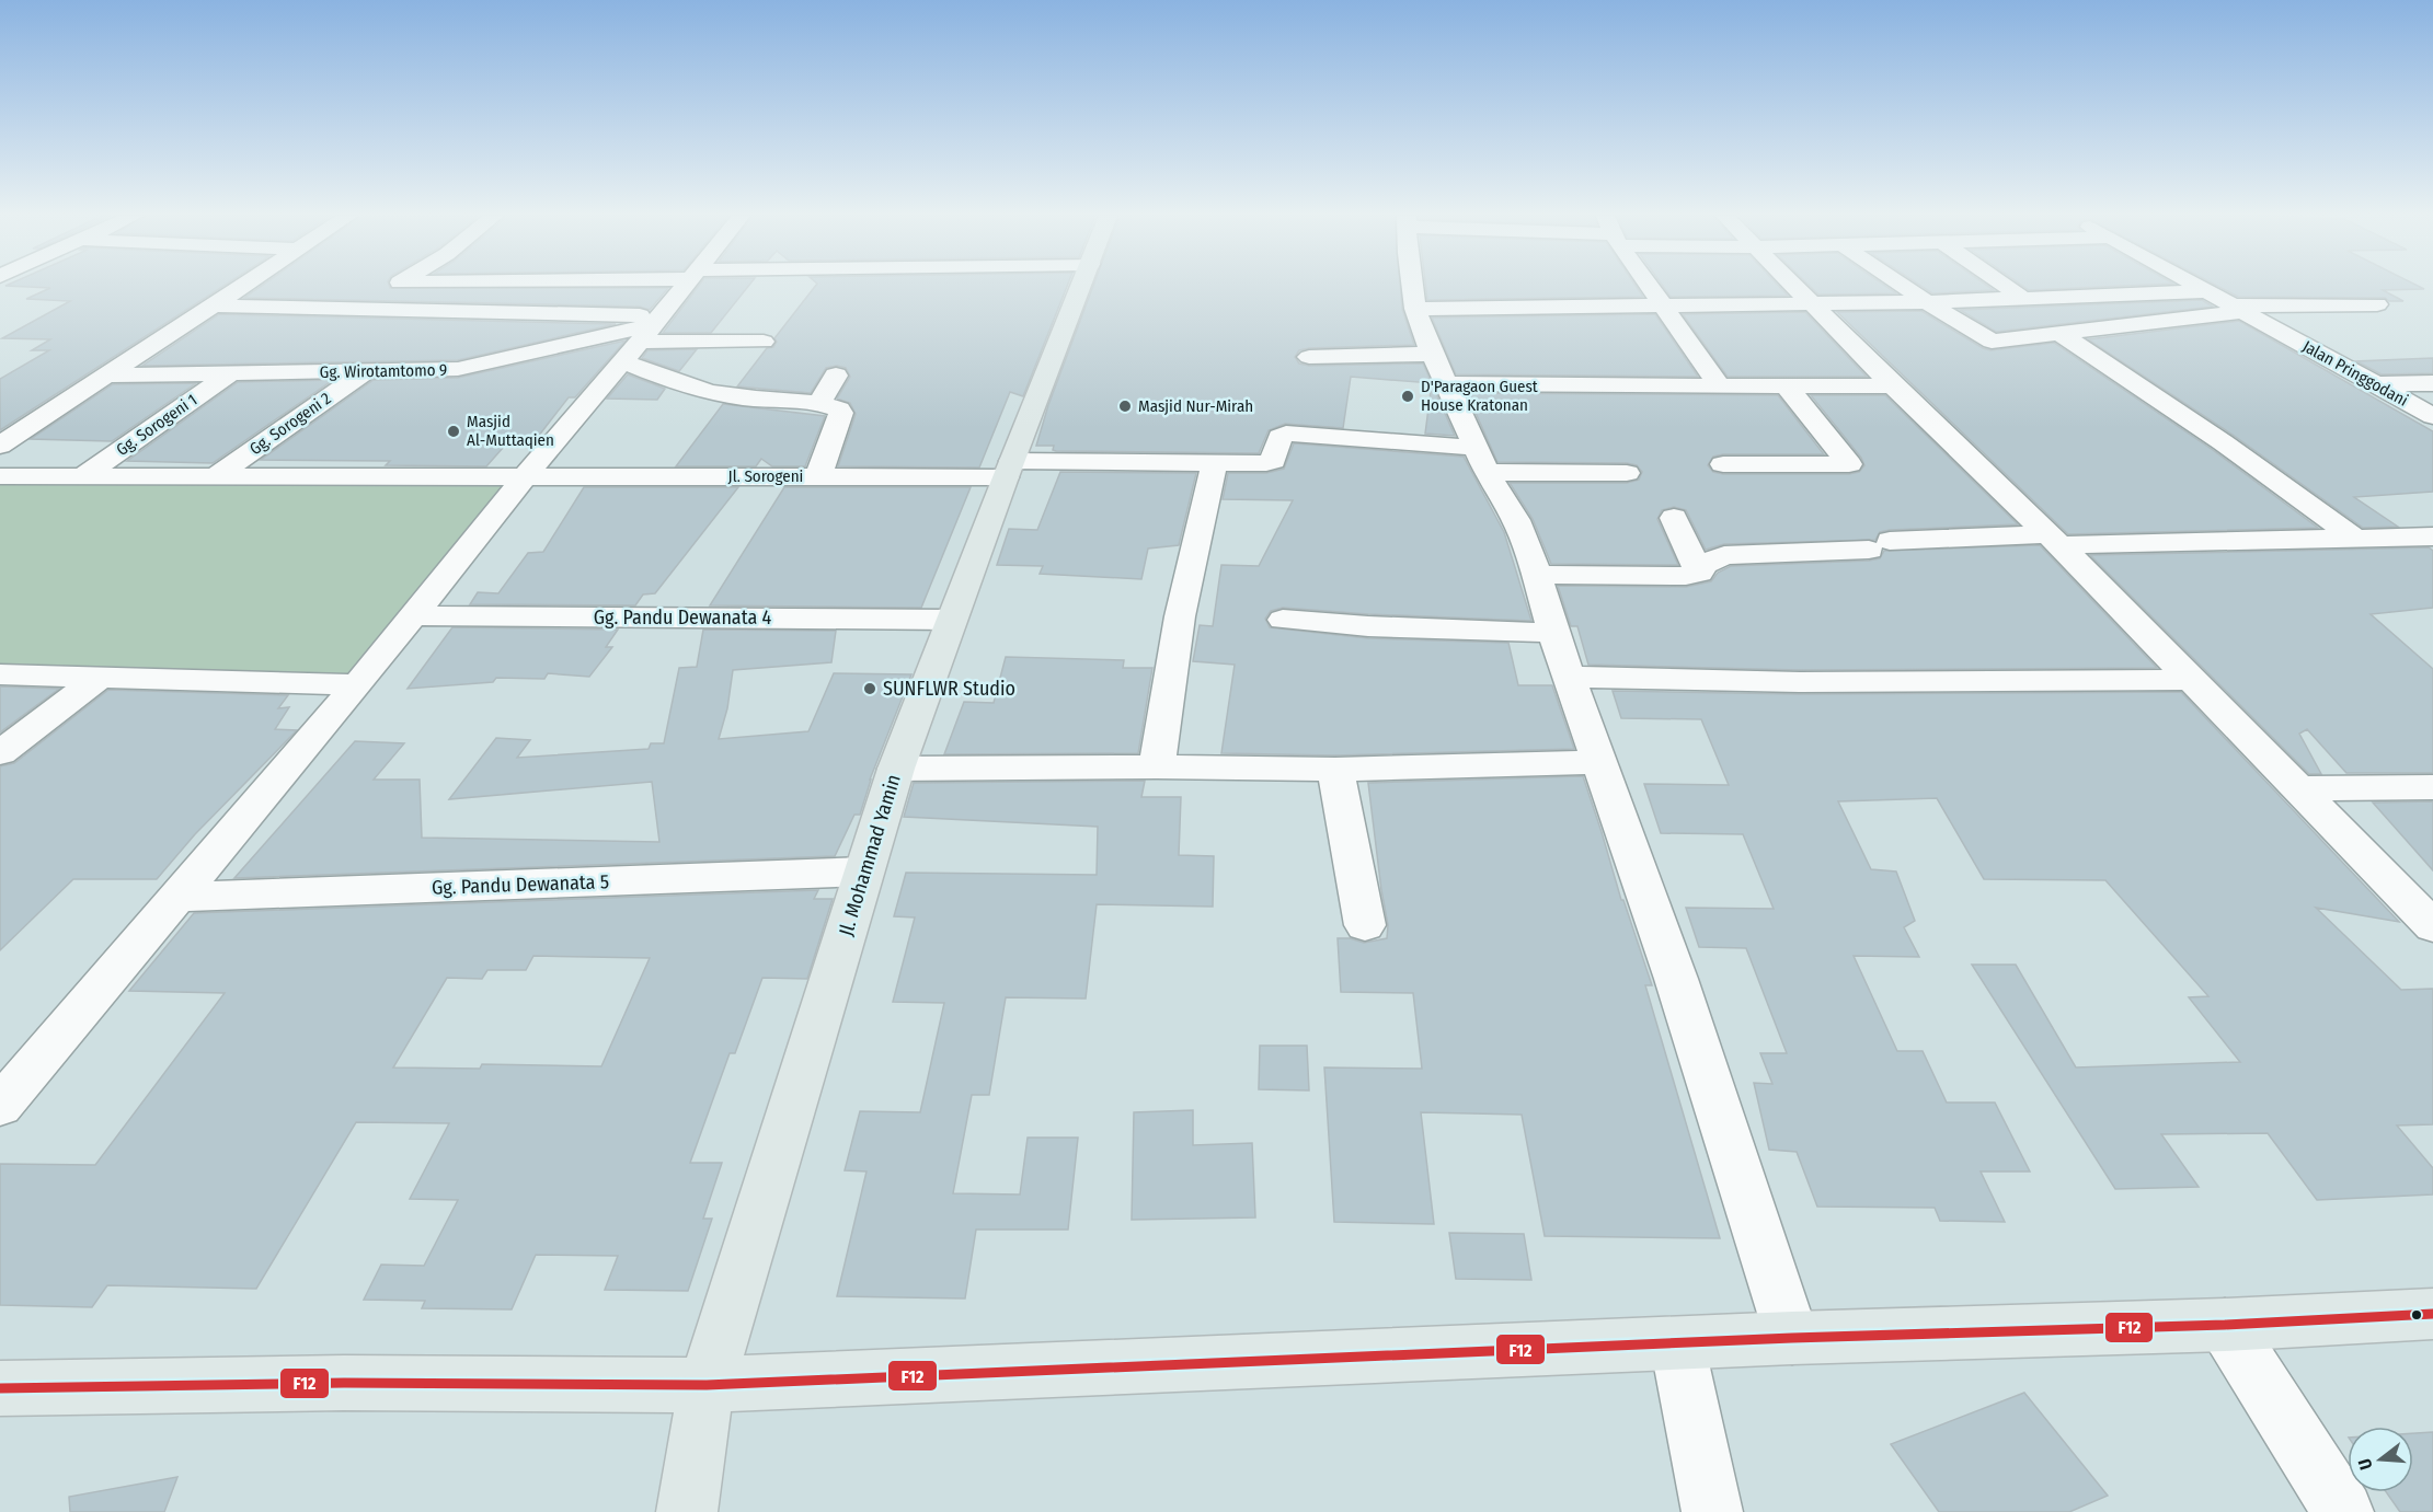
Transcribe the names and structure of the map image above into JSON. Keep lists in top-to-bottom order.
{
  "streets": {
    "main road": ["Jl. Mohammad Yamin"],
    "street": [
      "Gg. Wirotamtomo 9",
      "Jalan Pringgodani",
      "Gg. Sorogeni 2",
      "Gg. Sorogeni 1",
      "Jl. Sorogeni",
      "Gg. Pandu Dewanata 4",
      "Gg. Pandu Dewanata 5"
    ]
  },
  "crossings": [
    ["Gg. Wirotamtomo 9", "Gg. Sorogeni 2"],
    ["Gg. Wirotamtomo 9", "Gg. Sorogeni 1"],
    ["Gg. Sorogeni 2", "Jl. Sorogeni"],
    ["Gg. Sorogeni 1", "Jl. Sorogeni"],
    ["Jl. Sorogeni", "Jl. Mohammad Yamin"],
    ["Gg. Pandu Dewanata 4", "Jl. Mohammad Yamin"],
    ["Jl. Mohammad Yamin", "Gg. Pandu Dewanata 5"]
  ],
  "places": [
    "D'Paragaon Guest House Kratonan",
    "Masjid Nur-Mirah",
    "Masjid Al-Muttaqien",
    "SUNFLWR Studio"
  ],
  "lines": ["transit line F12"],
  "north": "left"
}
